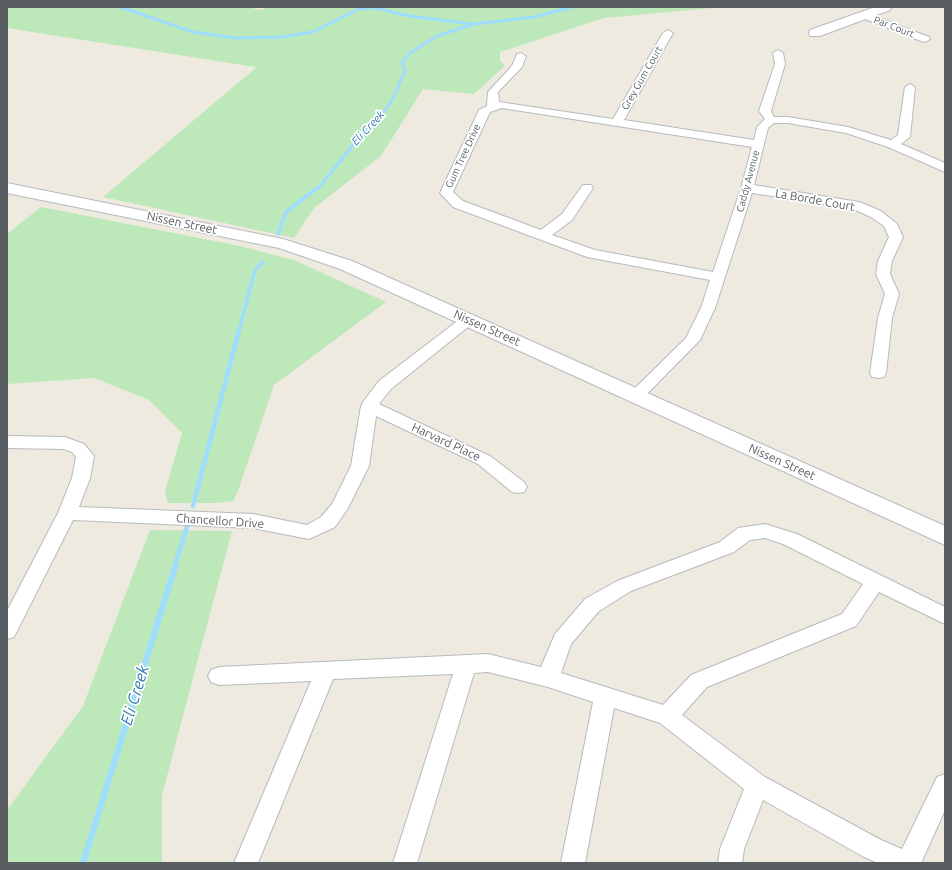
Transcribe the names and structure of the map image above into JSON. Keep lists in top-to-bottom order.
{
  "streets": {
    "street": [
      "Par Court",
      "Grey Gum Court",
      "Gum Tree Drive",
      "Caddy Avenue",
      "La Borde Court",
      "Nissen Street",
      "Harvard Place",
      "Chancellor Drive"
    ]
  },
  "crossings": [
    ["Gum Tree Drive", "Caddy Avenue"],
    ["Caddy Avenue", "La Borde Court"],
    ["Caddy Avenue", "Nissen Street"],
    ["Harvard Place", "Chancellor Drive"]
  ],
  "water": ["Eli Creek"]
}
